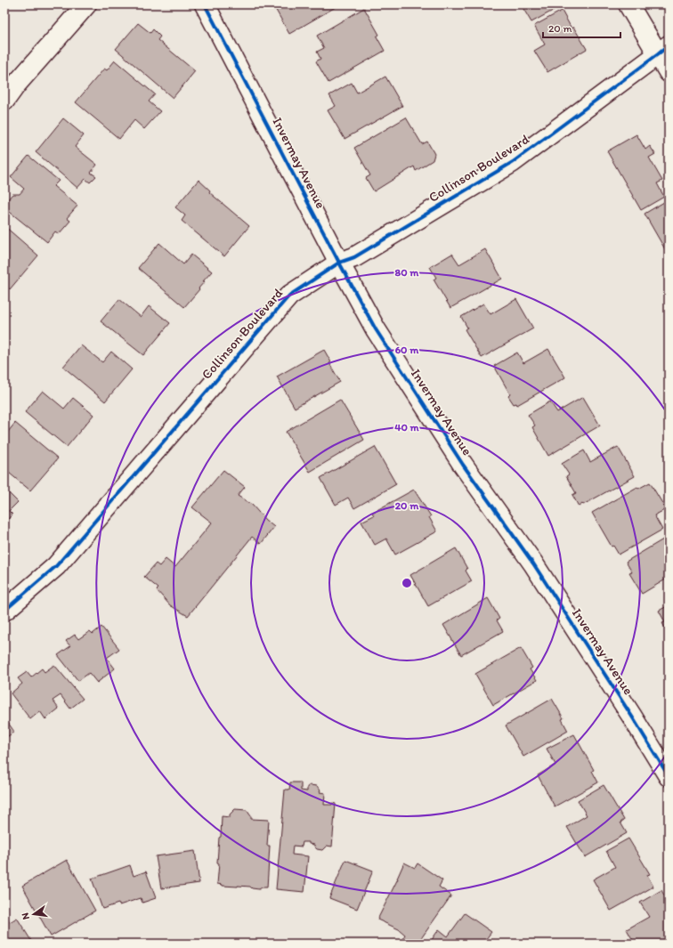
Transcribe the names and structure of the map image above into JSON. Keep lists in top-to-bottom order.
{
  "streets": {
    "street": ["Invermay Avenue", "Collinson Boulevard"]
  },
  "crossings": [
    ["Invermay Avenue", "Collinson Boulevard"]
  ],
  "scale_bar": "20 m",
  "north": "left",
  "rings": [
    "80 m",
    "60 m",
    "40 m",
    "20 m"
  ]
}
